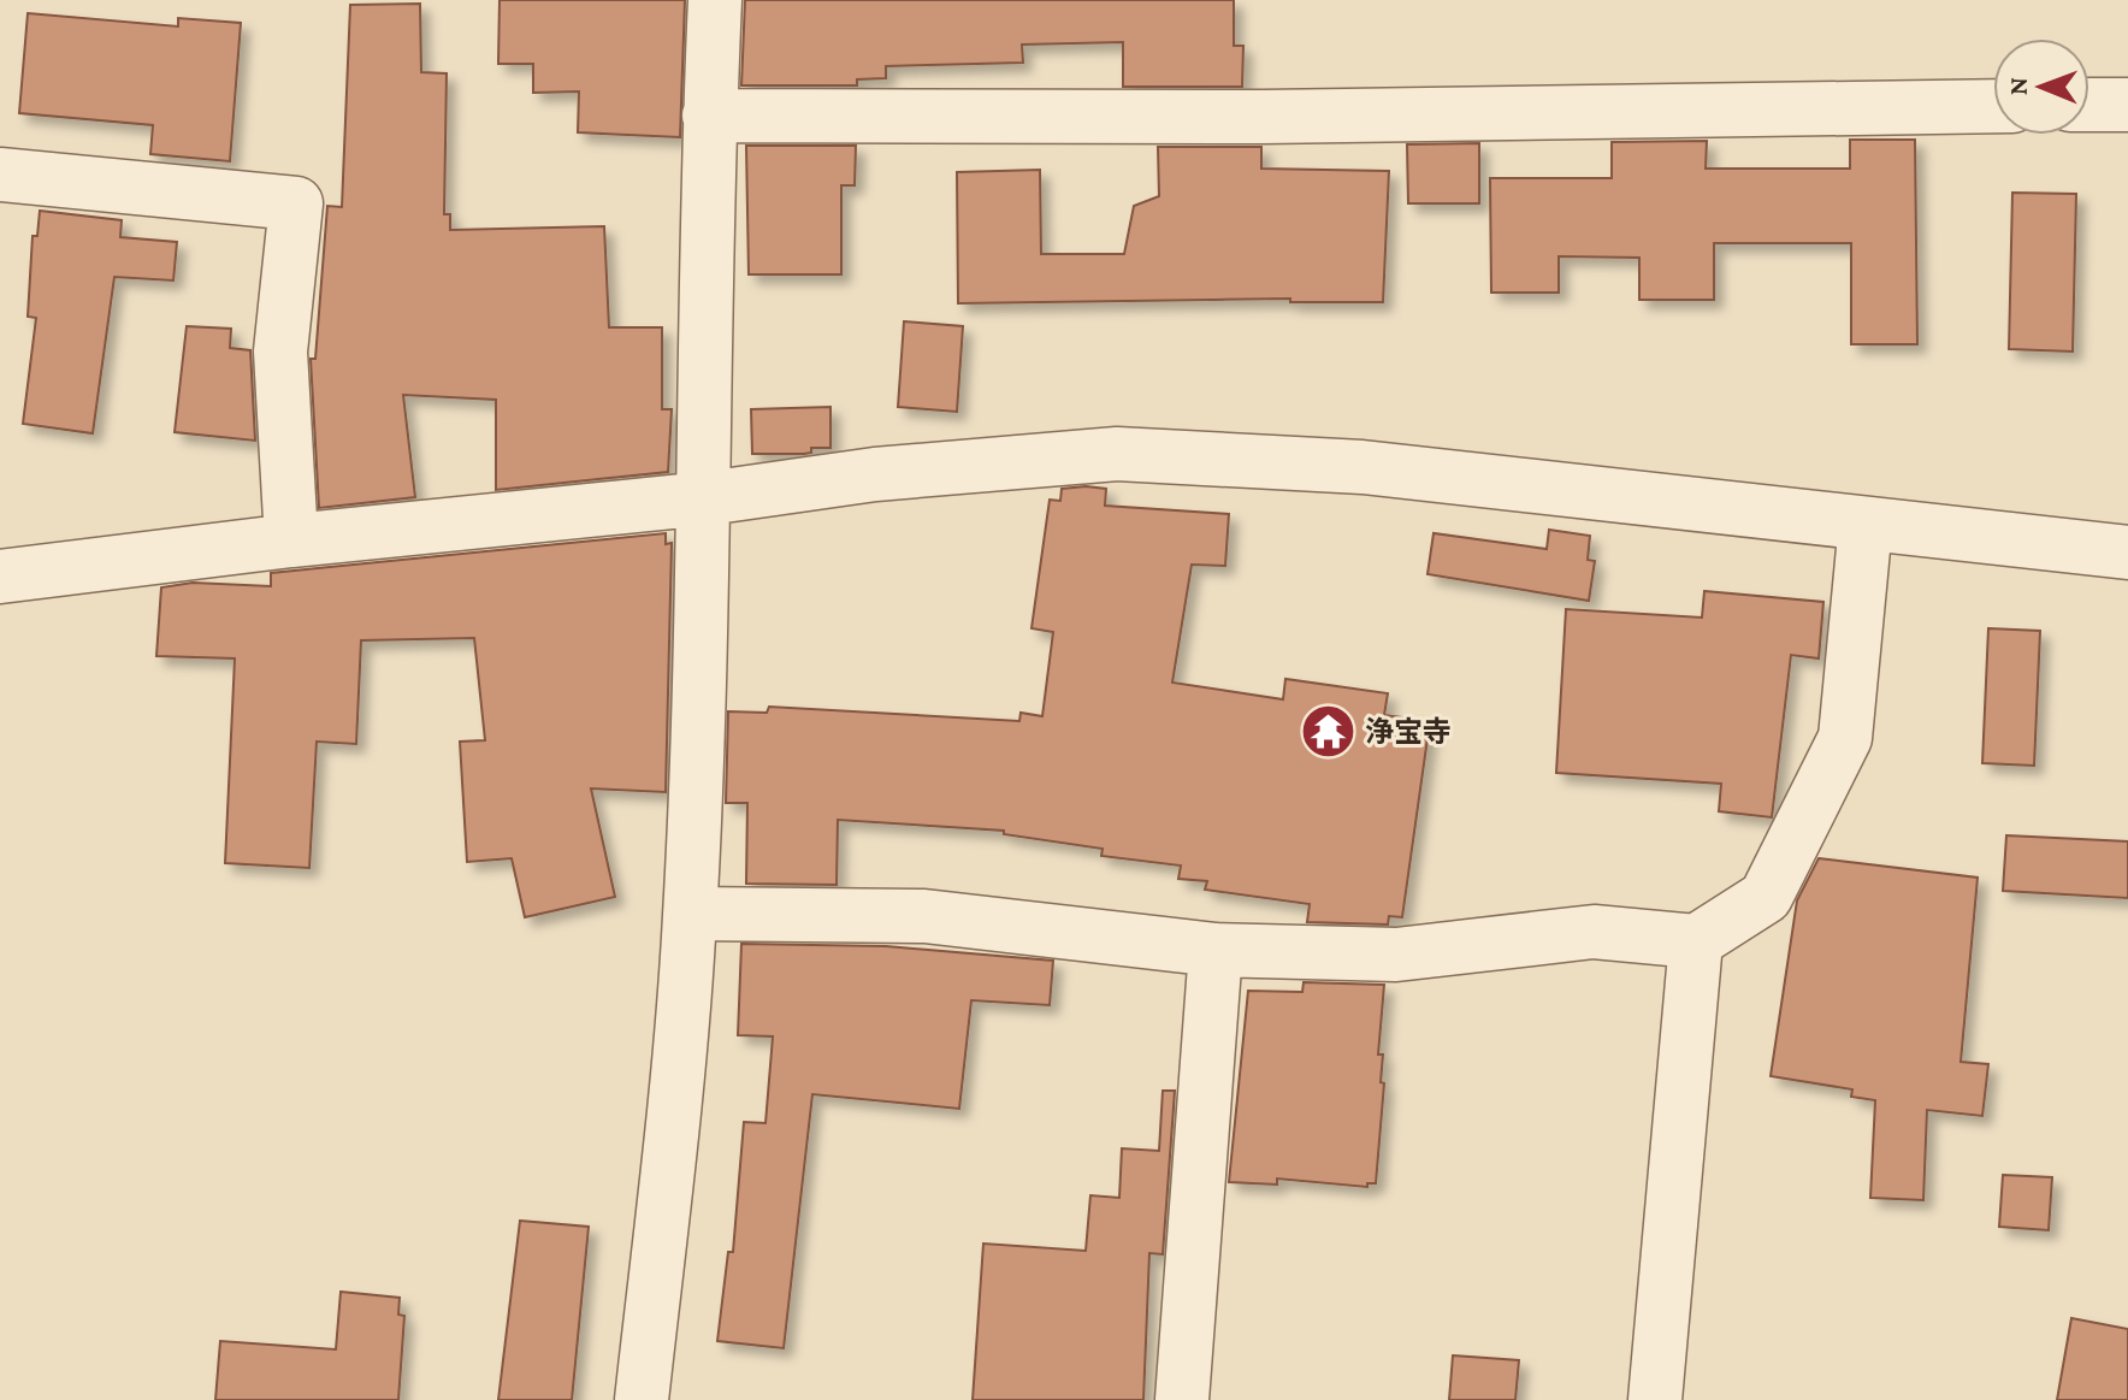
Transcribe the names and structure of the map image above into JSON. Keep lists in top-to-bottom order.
{
  "places": {
    "temple": ["浄宝寺"]
  },
  "north": "left"
}
